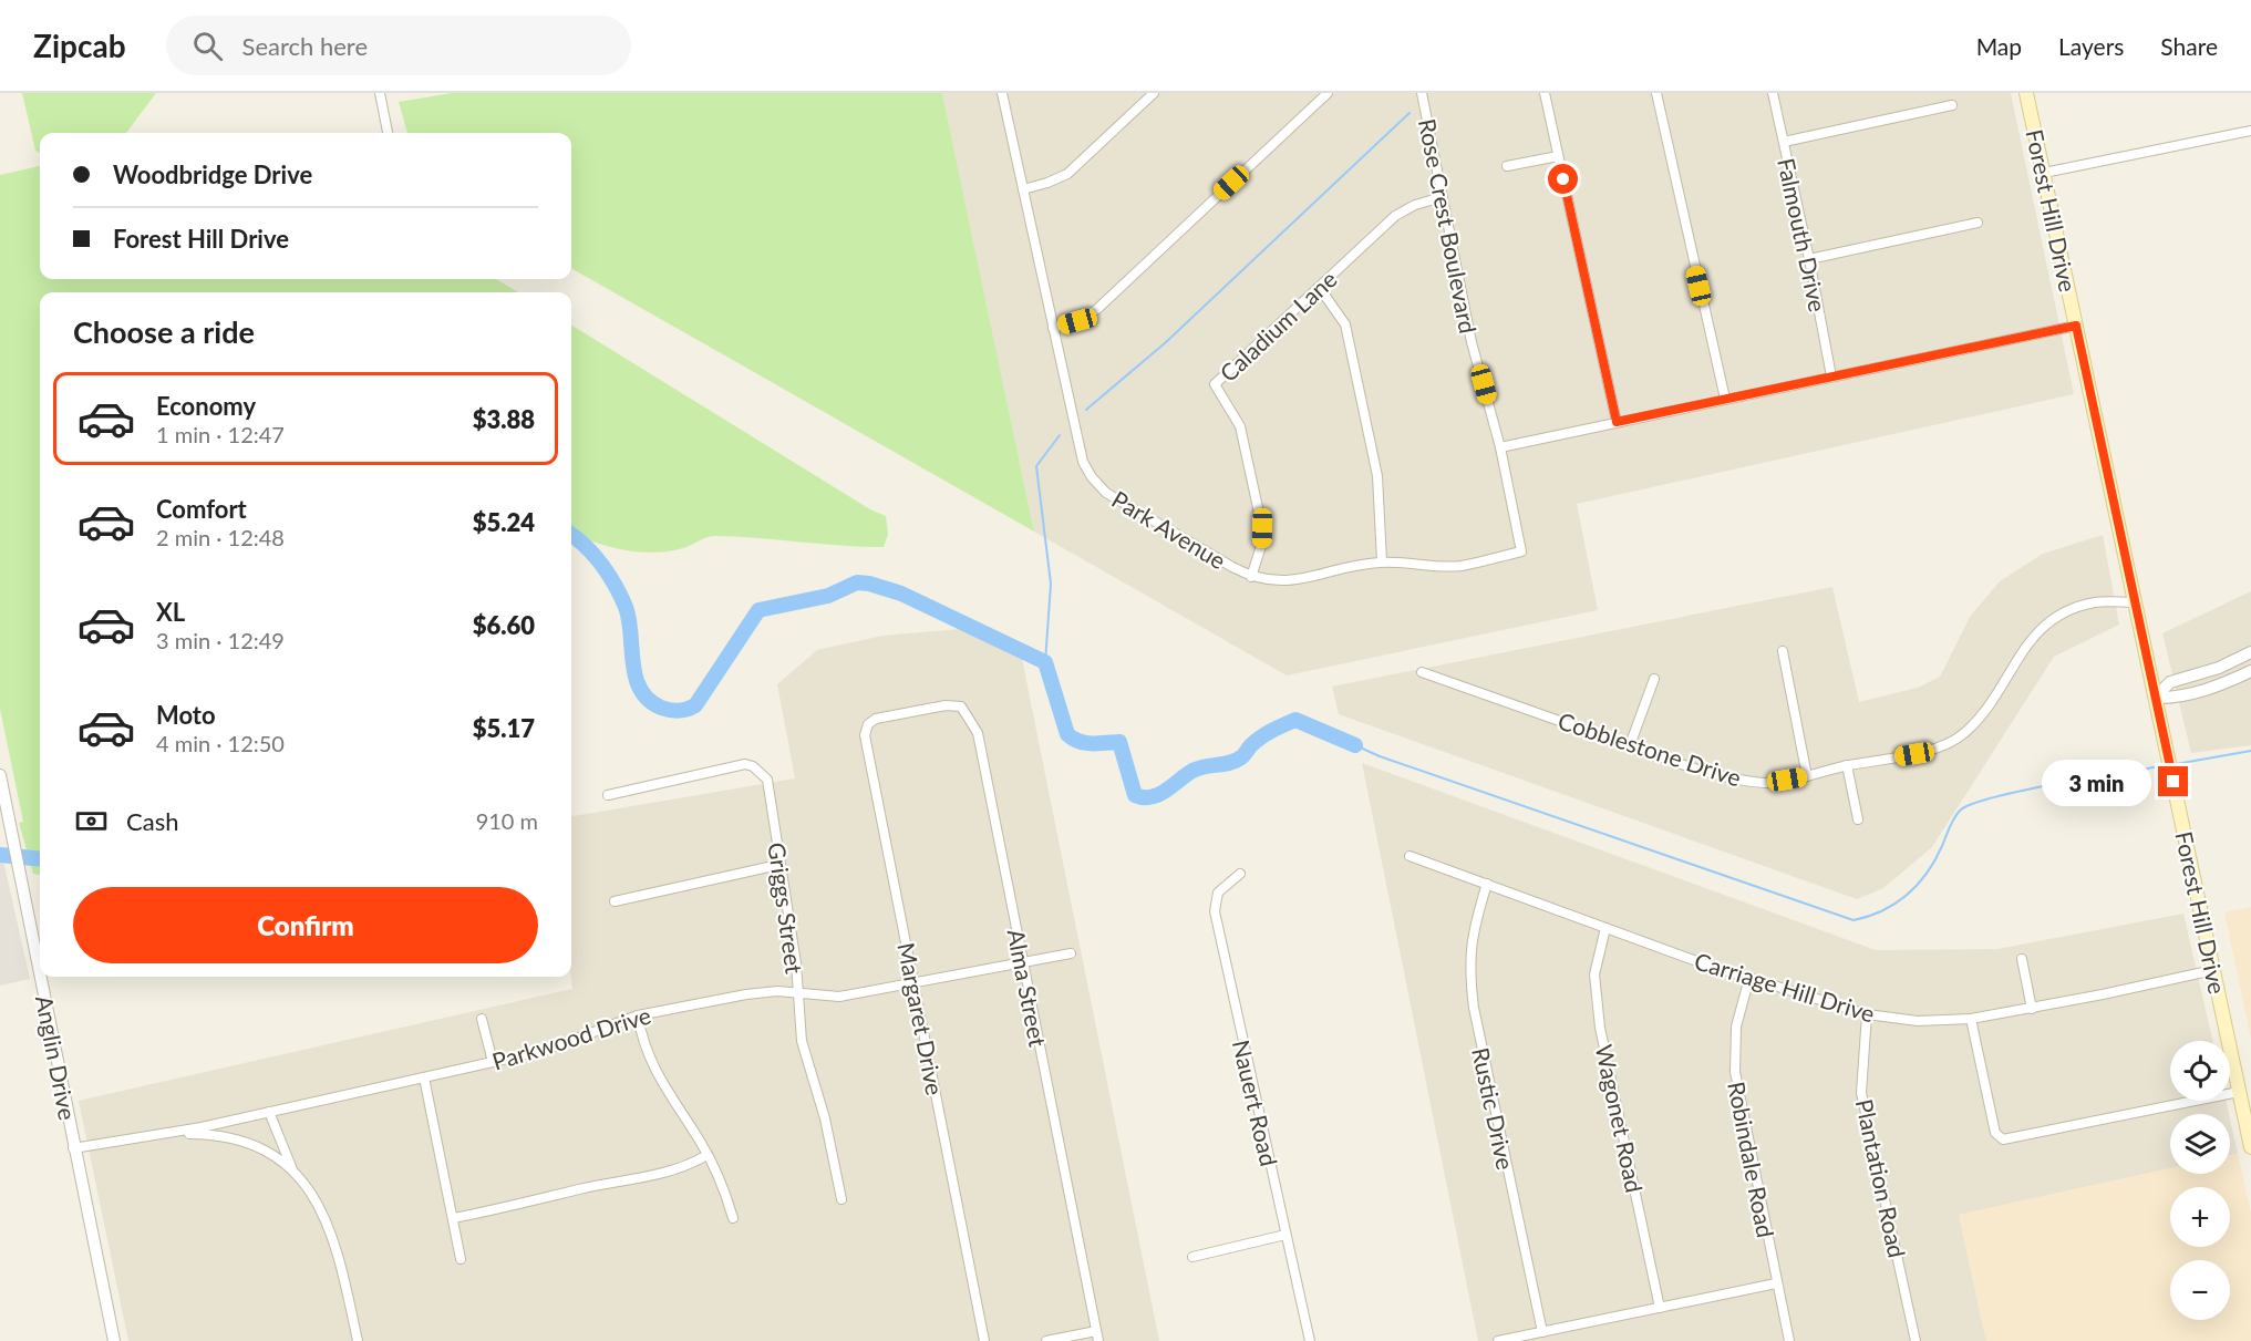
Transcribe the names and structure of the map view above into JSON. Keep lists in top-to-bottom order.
{
  "streets": {
    "main road": ["Forest Hill Drive"],
    "street": [
      "Rose Crest Boulevard",
      "Falmouth Drive",
      "Caladium Lane",
      "Park Avenue",
      "Cobblestone Drive",
      "Griggs Street",
      "Carriage Hill Drive",
      "Alma Street",
      "Margaret Drive",
      "Parkwood Drive",
      "Anglin Drive",
      "Nauert Road",
      "Rustic Drive",
      "Wagonet Road",
      "Robindale Road",
      "Plantation Road"
    ]
  },
  "crossings": [
    ["Forest Hill Drive", "Cobblestone Drive"],
    ["Forest Hill Drive", "Carriage Hill Drive"],
    ["Rose Crest Boulevard", "Caladium Lane"],
    ["Rose Crest Boulevard", "Park Avenue"],
    ["Caladium Lane", "Park Avenue"],
    ["Griggs Street", "Parkwood Drive"],
    ["Carriage Hill Drive", "Rustic Drive"],
    ["Carriage Hill Drive", "Wagonet Road"],
    ["Carriage Hill Drive", "Robindale Road"],
    ["Carriage Hill Drive", "Plantation Road"],
    ["Alma Street", "Margaret Drive"],
    ["Alma Street", "Parkwood Drive"],
    ["Margaret Drive", "Parkwood Drive"],
    ["Parkwood Drive", "Anglin Drive"]
  ],
  "page": {
    "header": "Zipcab",
    "search": "Search here",
    "nav": ["Map", "Layers", "Share"],
    "banner": ["Woodbridge Drive", "Forest Hill Drive"],
    "heading": "Choose a ride",
    "list": [
      {
        "name": "Economy",
        "note": "1 min · 12:47",
        "value": "$3.88"
      },
      {
        "name": "Comfort",
        "note": "2 min · 12:48",
        "value": "$5.24"
      },
      {
        "name": "XL",
        "note": "3 min · 12:49",
        "value": "$6.60"
      },
      {
        "name": "Moto",
        "note": "4 min · 12:50",
        "value": "$5.17"
      }
    ],
    "bubble": "3 min",
    "pay": ["Cash", "910 m"],
    "buttons": "Confirm",
    "map_buttons": ["+", "−"]
  }
}
